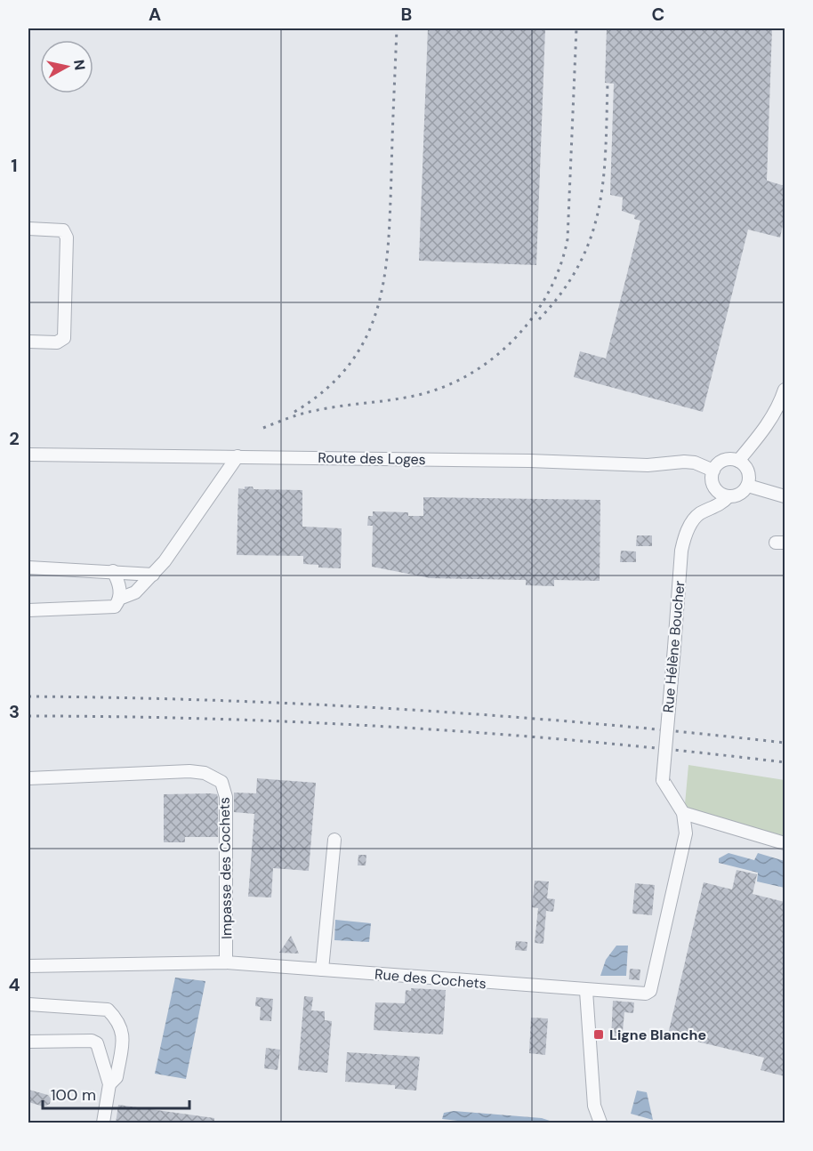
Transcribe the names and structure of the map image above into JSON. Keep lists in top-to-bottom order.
{
  "streets": {
    "street": [
      "Route des Loges",
      "Rue Hélène Boucher",
      "Impasse des Cochets",
      "Rue des Cochets"
    ]
  },
  "crossings": [
    ["Route des Loges", "Rue Hélène Boucher"],
    ["Rue Hélène Boucher", "Rue des Cochets"],
    ["Impasse des Cochets", "Rue des Cochets"]
  ],
  "places": {
    "transit": ["Ligne Blanche"]
  },
  "scale_bar": "100 m",
  "north": "right",
  "grid": {
    "columns": ["A", "B", "C"],
    "rows": [
      "1",
      "2",
      "3",
      "4"
    ]
  }
}
